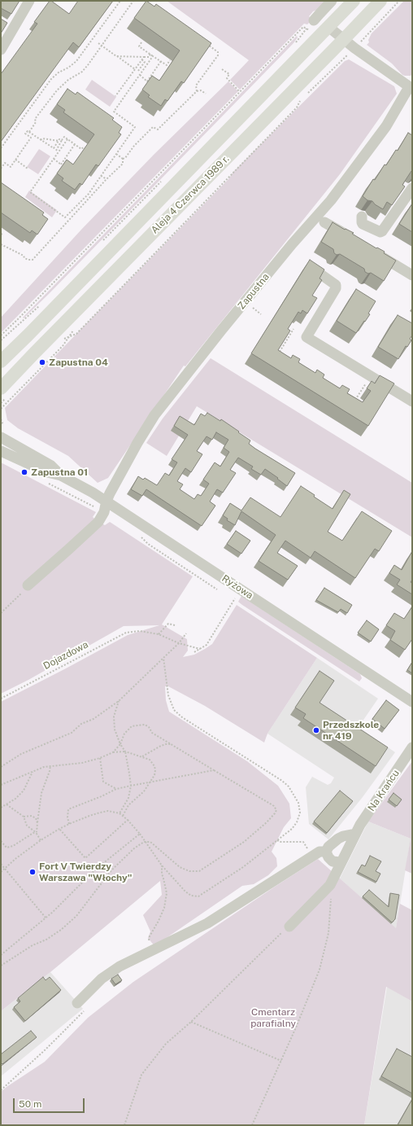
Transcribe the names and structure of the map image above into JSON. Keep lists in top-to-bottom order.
{
  "streets": {
    "main road": ["Aleja 4 Czerwca 1989 r."],
    "street": ["Zapustna", "Ryżowa", "Na Krańcu"],
    "path": ["Dojazdowa"]
  },
  "crossings": [
    ["Zapustna", "Ryżowa"]
  ],
  "parks": ["Cmentarz parafialny"],
  "places": [
    "Zapustna 04",
    "Zapustna 01",
    "Przedszkole nr 419",
    "Fort V Twierdzy Warszawa \"Włochy\""
  ],
  "scale_bar": "50 m"
}
